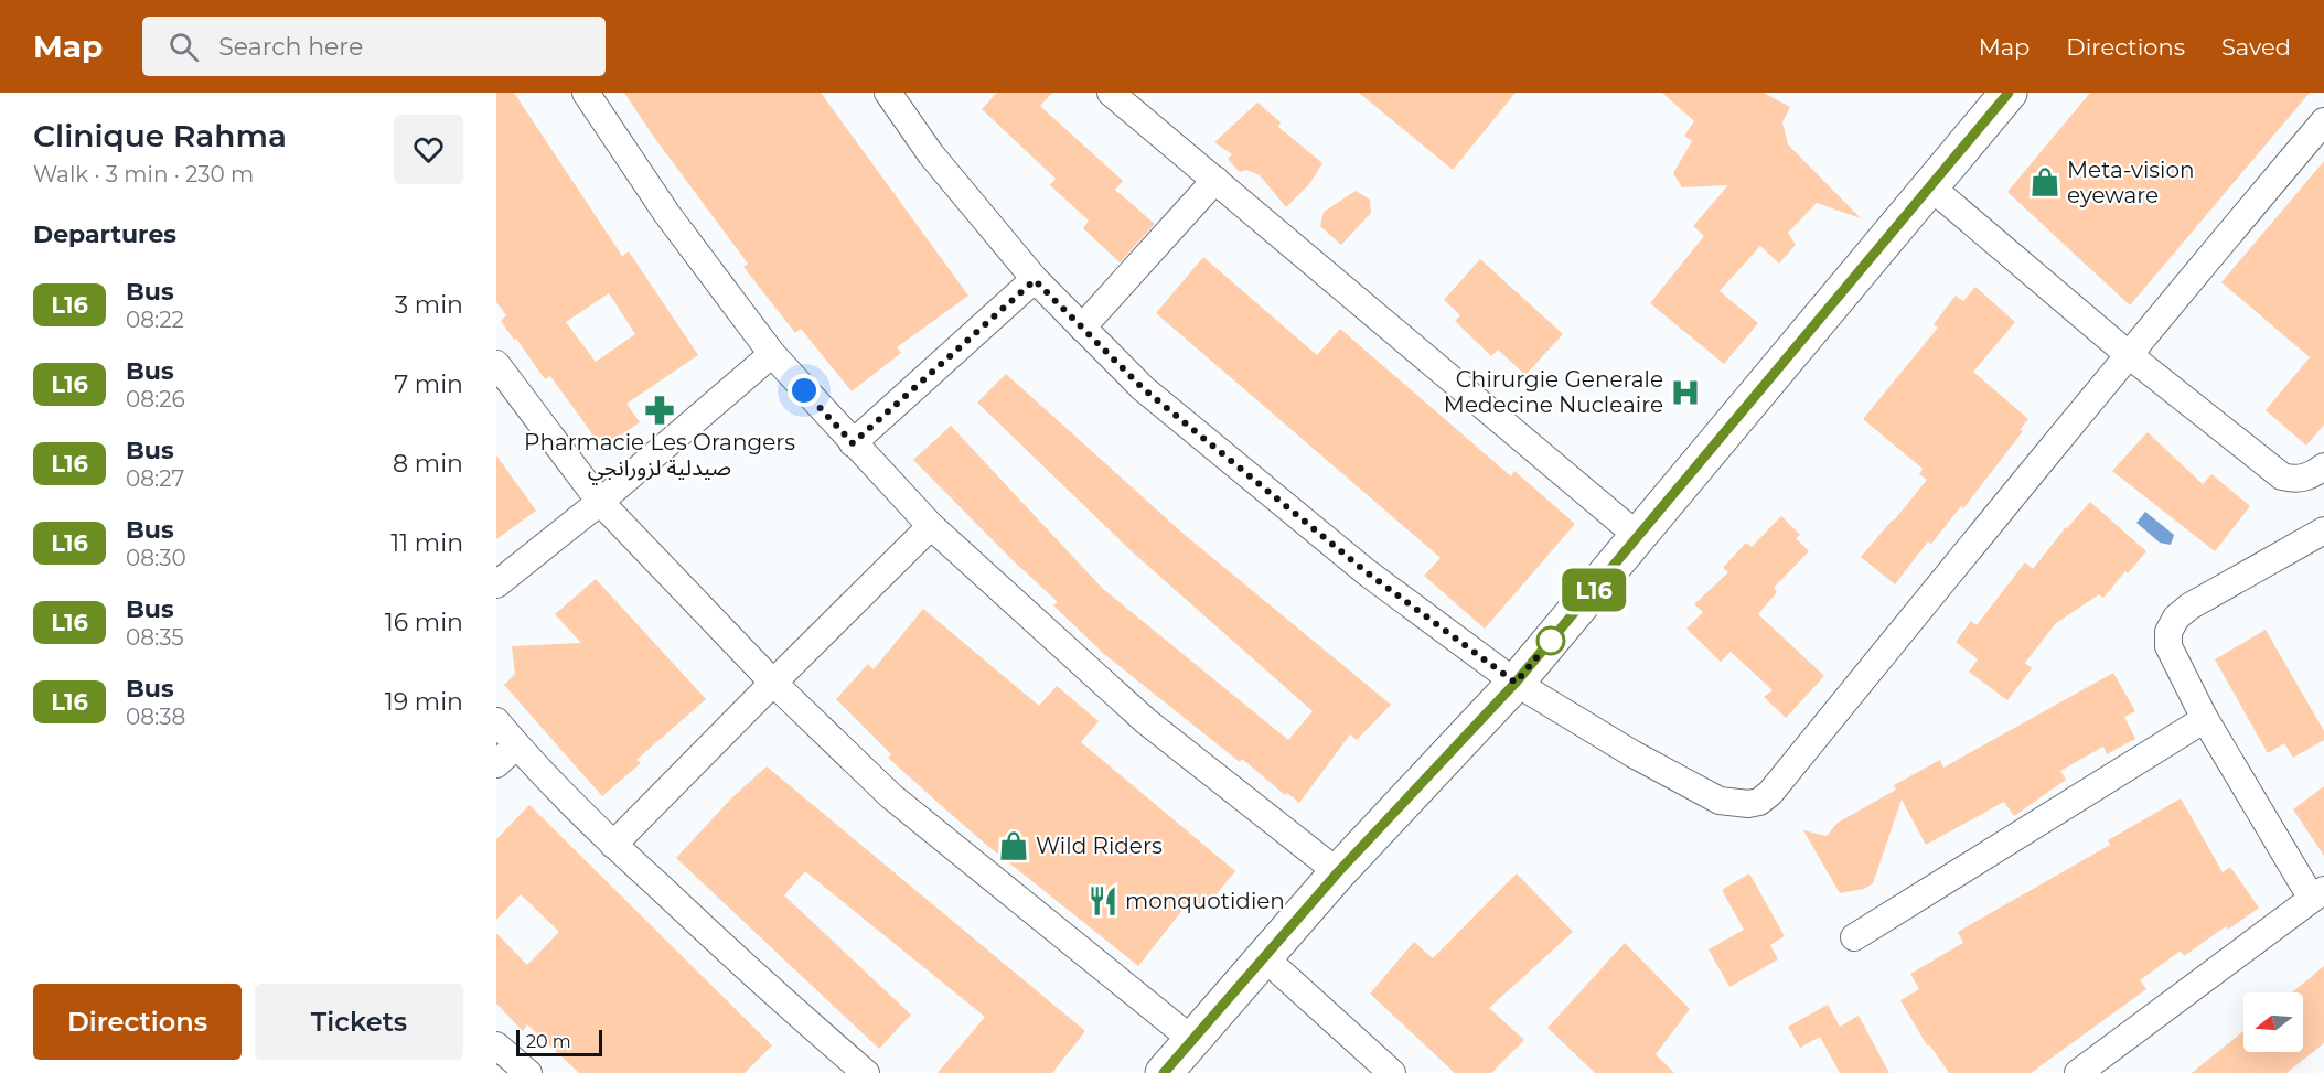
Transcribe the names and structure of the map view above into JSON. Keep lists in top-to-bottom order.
{
  "places": {
    "shop": ["Meta-vision eyeware", "Wild Riders"],
    "hospital": ["Chirurgie Generale Medecine Nucleaire"],
    "pharmacy": ["Pharmacie Les Orangers صيدلية لزورانجي"],
    "restaurant": ["monquotidien"]
  },
  "lines": ["bus line L16"],
  "scale_bar": "20 m",
  "north": "left",
  "page": {
    "header": "Map",
    "search": "Search here",
    "nav": ["Map", "Directions", "Saved"],
    "heading": [
      ["Clinique Rahma", "Walk · 3 min · 230 m"],
      "Departures"
    ],
    "on_map": "L16",
    "list": [
      {
        "mark": "L16",
        "name": "Bus",
        "note": "08:22",
        "value": "3 min"
      },
      {
        "mark": "L16",
        "name": "Bus",
        "note": "08:26",
        "value": "7 min"
      },
      {
        "mark": "L16",
        "name": "Bus",
        "note": "08:27",
        "value": "8 min"
      },
      {
        "mark": "L16",
        "name": "Bus",
        "note": "08:30",
        "value": "11 min"
      },
      {
        "mark": "L16",
        "name": "Bus",
        "note": "08:35",
        "value": "16 min"
      },
      {
        "mark": "L16",
        "name": "Bus",
        "note": "08:38",
        "value": "19 min"
      }
    ],
    "buttons": ["Directions", "Tickets"],
    "scale": "20 m"
  }
}
